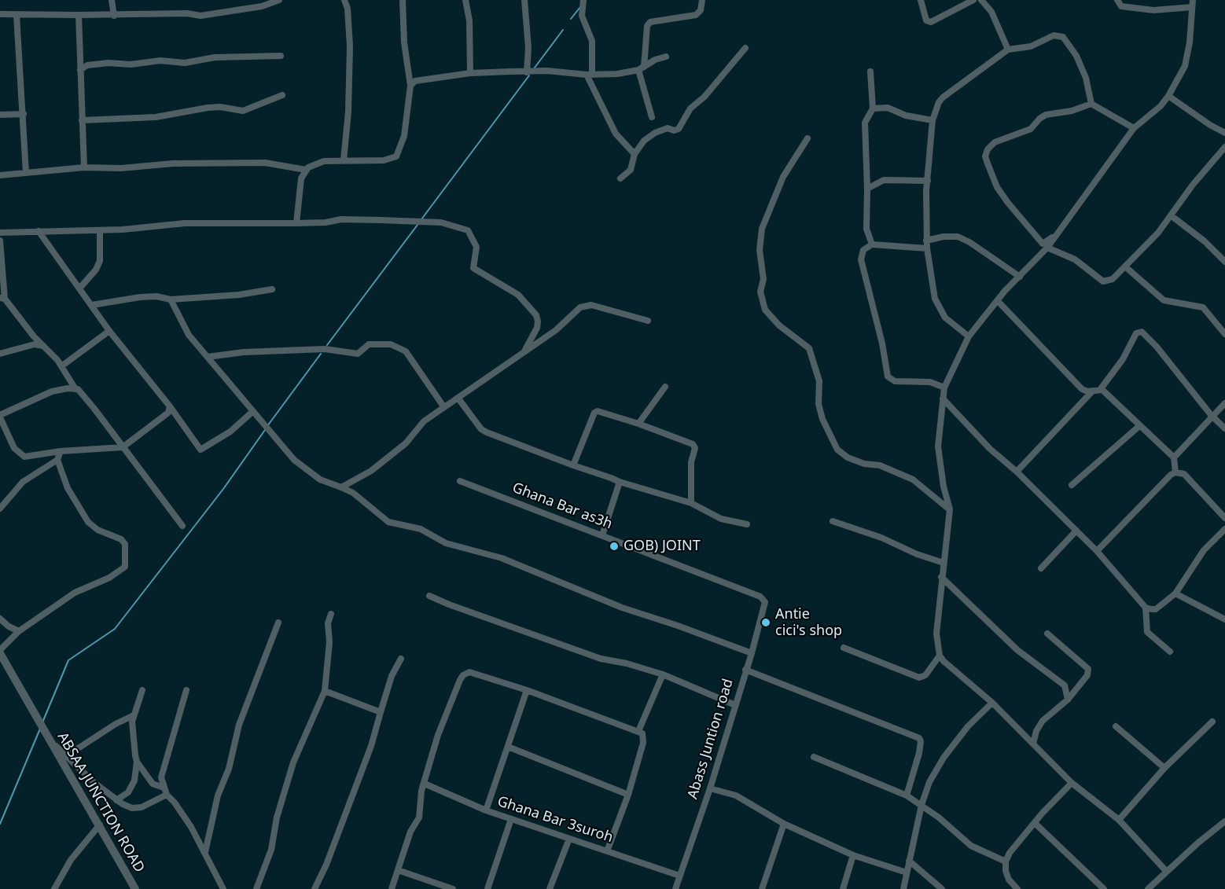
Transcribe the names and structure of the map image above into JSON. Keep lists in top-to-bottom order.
{
  "streets": {
    "street": [
      "Ghana Bar as3h",
      "Abass Juntion road",
      "ABSAA JUNCTION ROAD",
      "Ghana Bar 3suroh"
    ]
  },
  "crossings": [
    ["Ghana Bar as3h", "Abass Juntion road"],
    ["Abass Juntion road", "Ghana Bar 3suroh"]
  ],
  "places": ["GOB) JOINT", "Antie cici's shop"]
}
